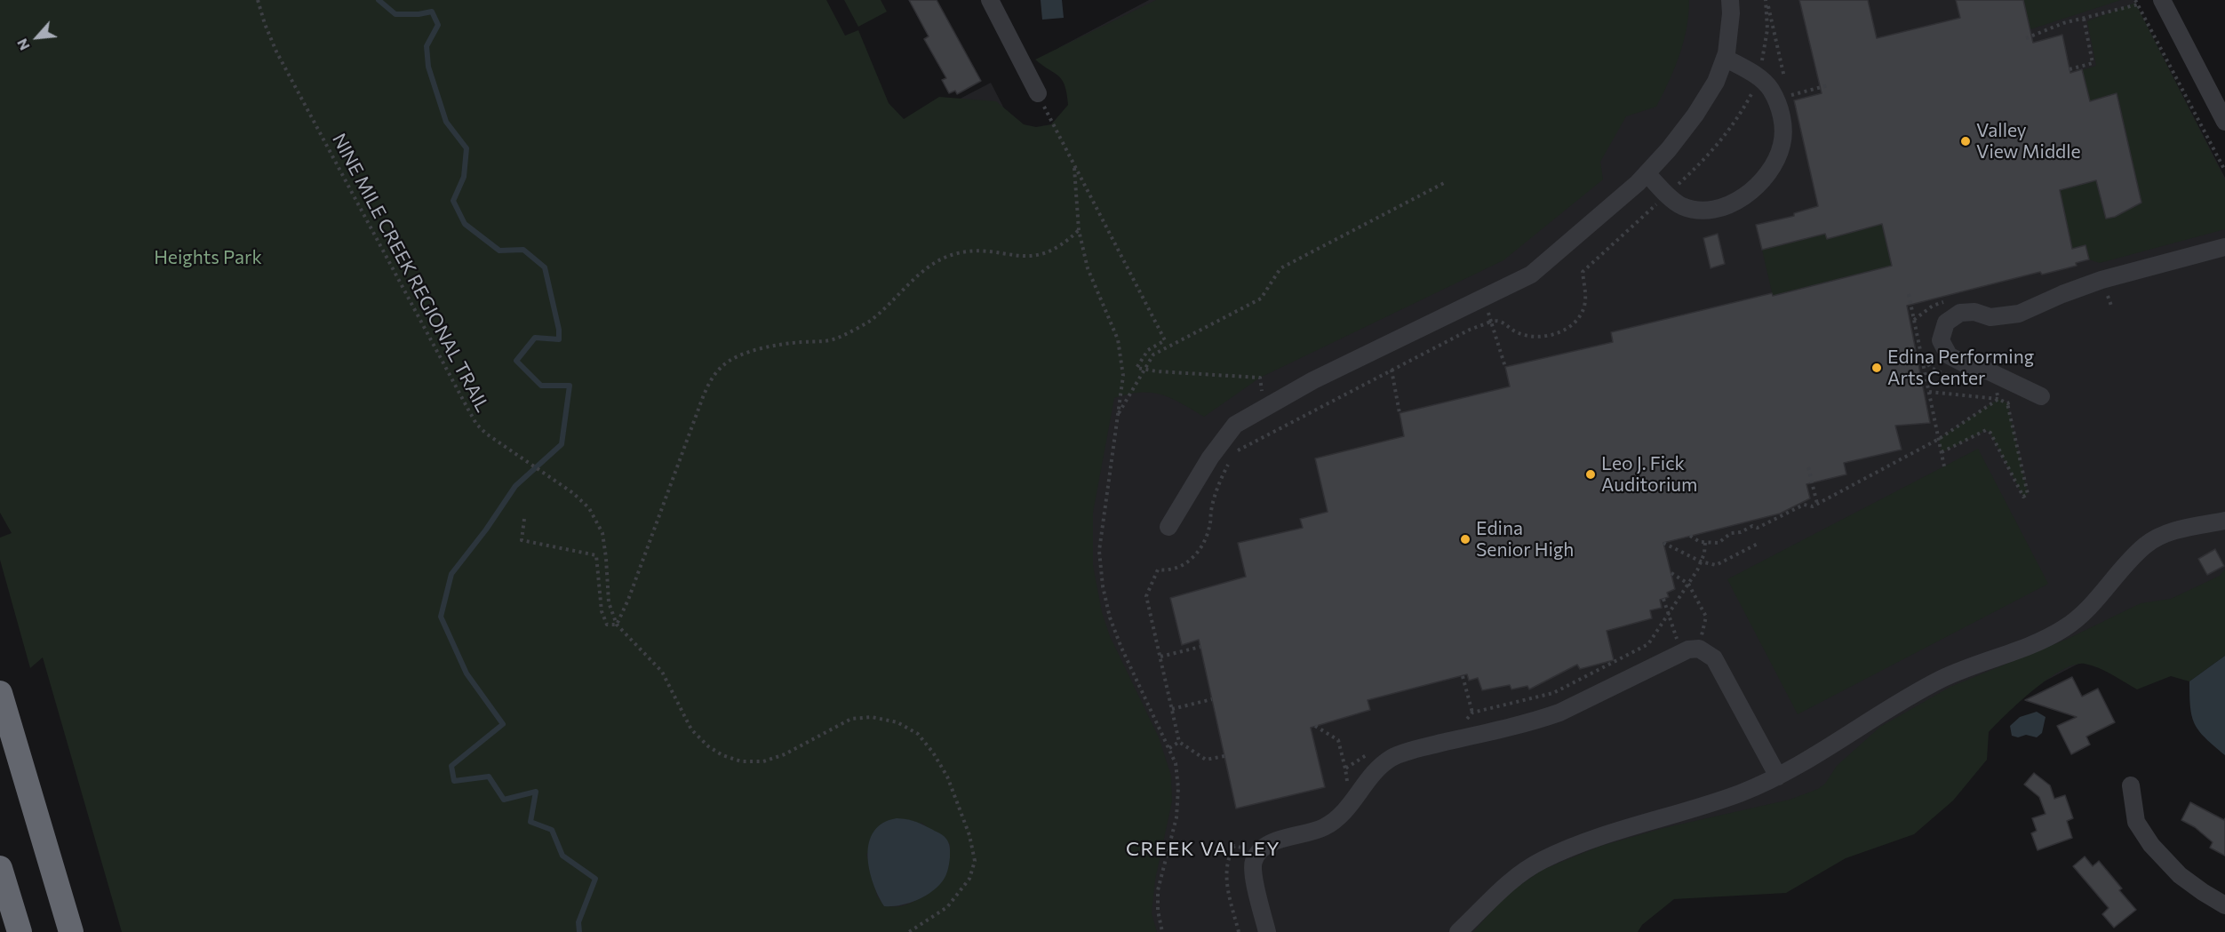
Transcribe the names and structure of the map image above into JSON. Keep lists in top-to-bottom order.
{
  "streets": {
    "path": ["NINE MILE CREEK REGIONAL TRAIL"]
  },
  "districts": ["CREEK VALLEY"],
  "parks": ["Heights Park"],
  "places": [
    "Valley View Middle",
    "Edina Performing Arts Center",
    "Leo J. Fick Auditorium",
    "Edina Senior High"
  ],
  "north": "bottom left"
}
